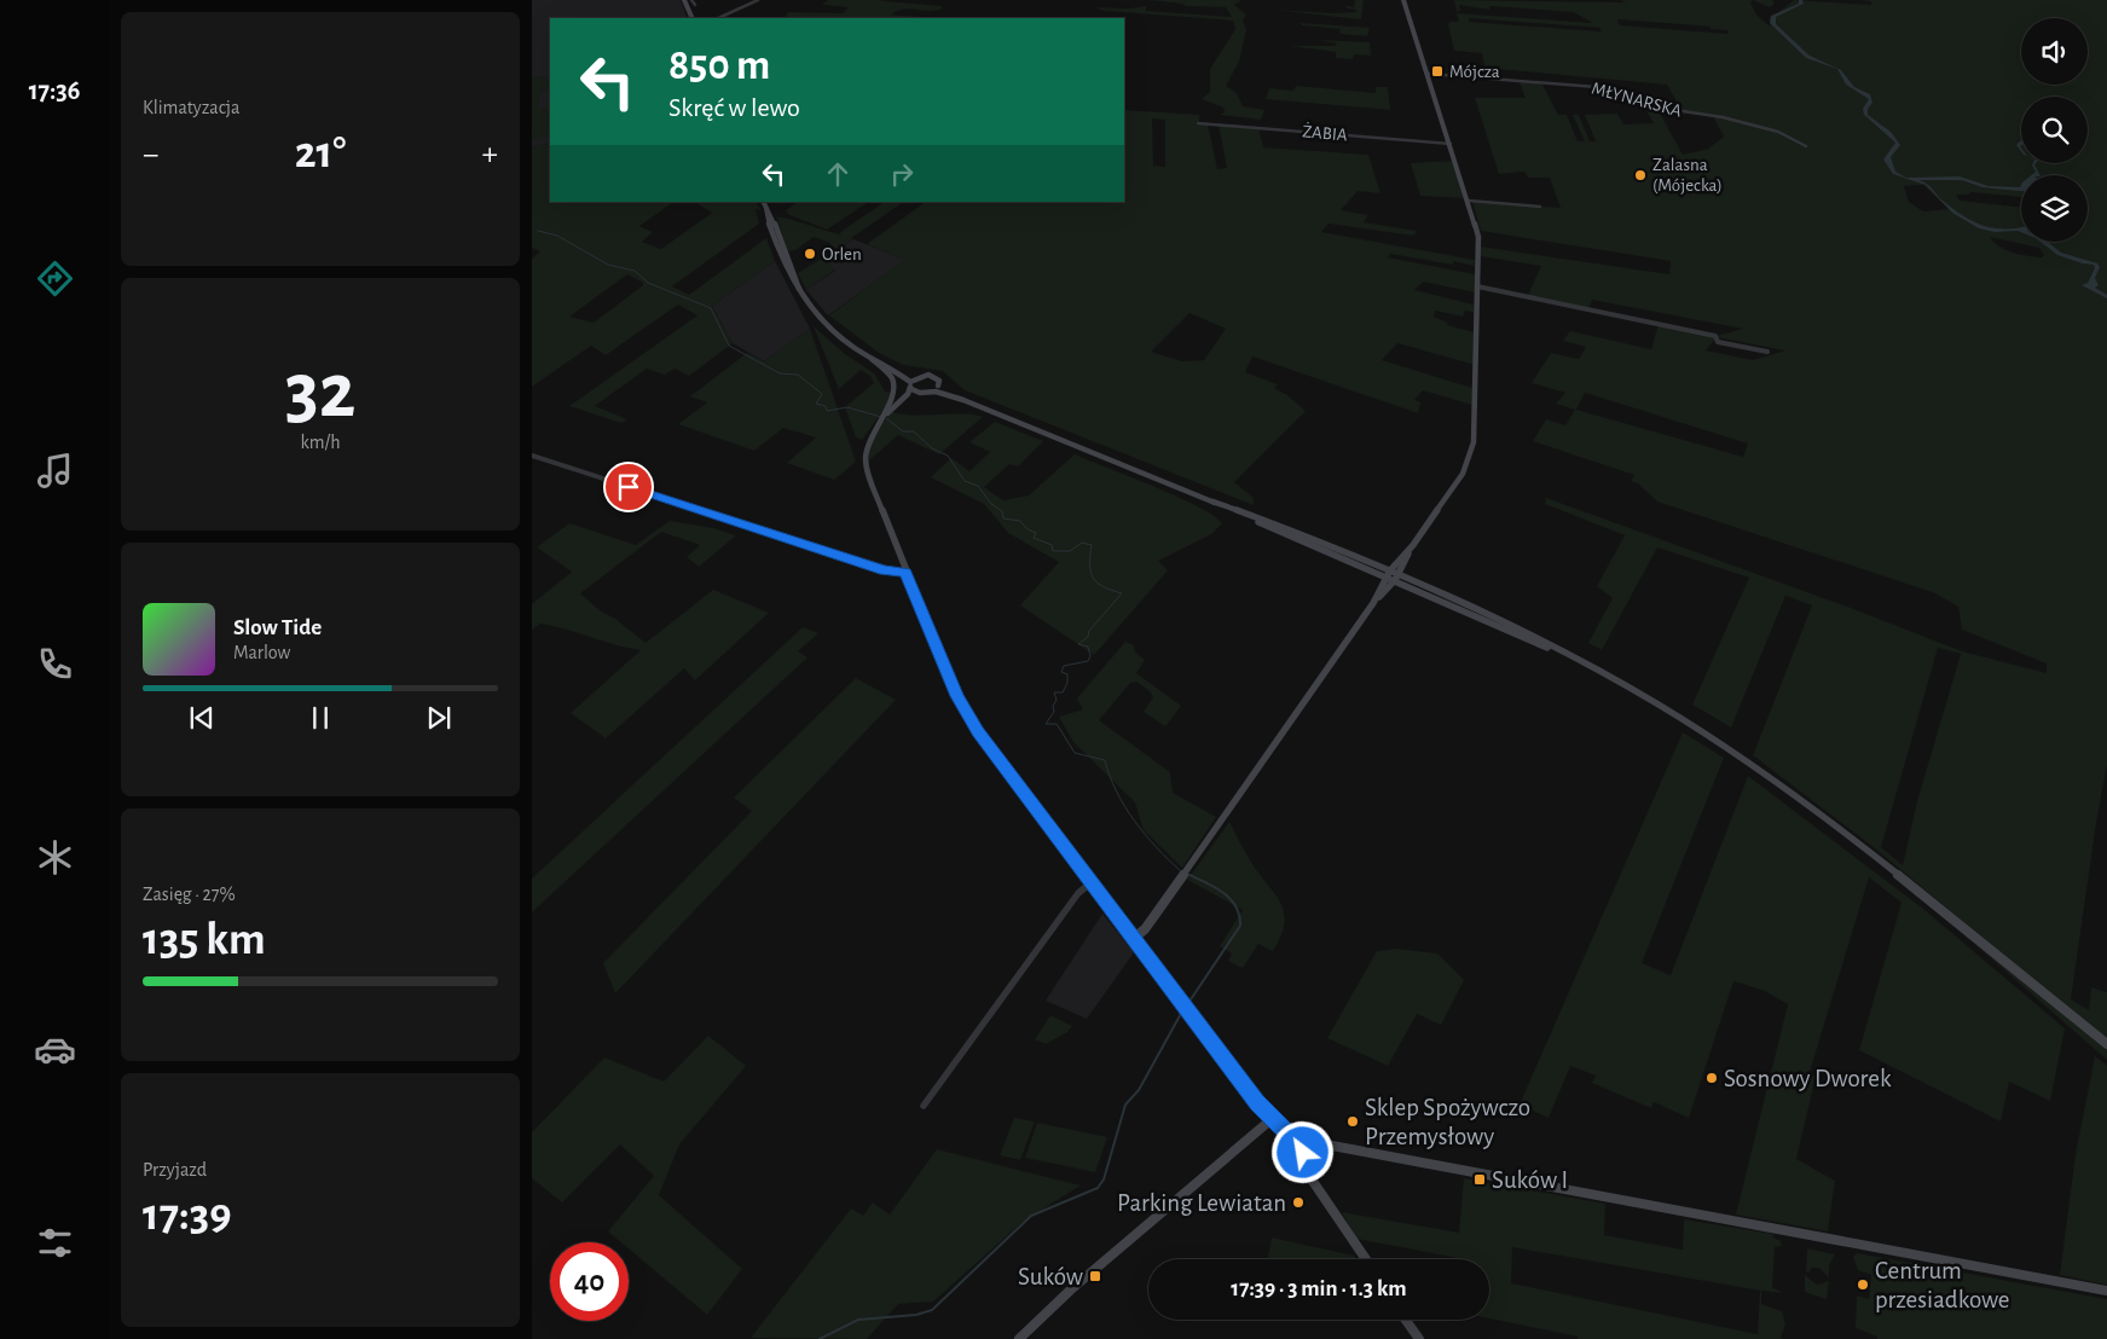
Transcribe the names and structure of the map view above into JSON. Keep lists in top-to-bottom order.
{
  "streets": {
    "street": ["MŁYNARSKA", "ŻABIA"]
  },
  "places": {
    "transit": ["Mójcza", "Suków I", "Suków"],
    "other": [
      "Zalasna (Mójecka)",
      "Orlen",
      "Sosnowy Dworek",
      "Sklep Spożywczo Przemysłowy",
      "Parking Lewiatan",
      "Centrum przesiadkowe"
    ]
  },
  "page": {
    "tabs": "17:36",
    "tile": [
      "Klimatyzacja",
      ["32", "km/h"],
      ["Zasięg · 27%", "135 km"],
      ["Przyjazd", "17:39"]
    ],
    "turn": ["850 m", "Skręć w lewo"],
    "heat": ["−", "21°", "+"],
    "song": ["Slow Tide", "Marlow"],
    "limit": "40",
    "trip": "17:39 · 3 min · 1.3 km"
  }
}
